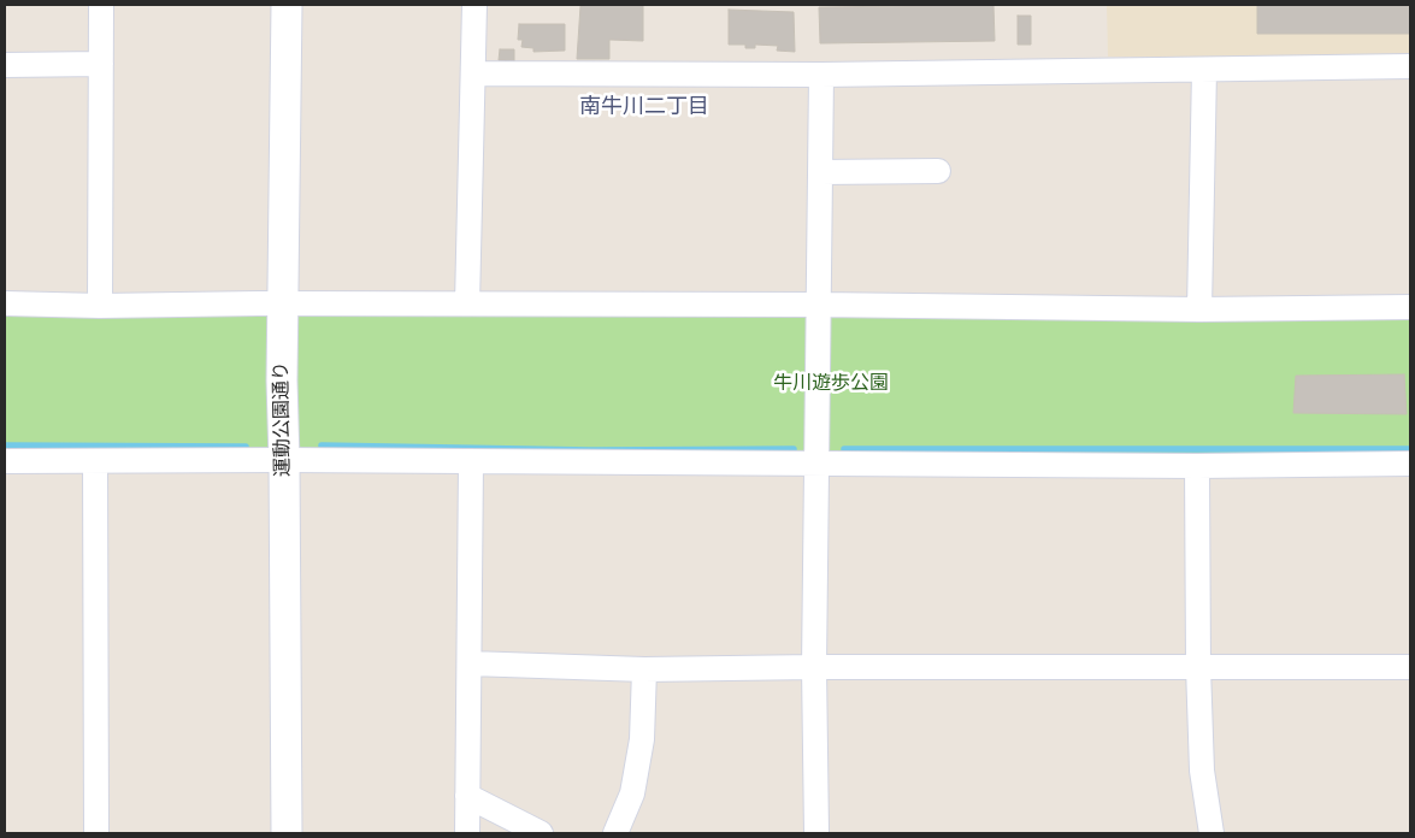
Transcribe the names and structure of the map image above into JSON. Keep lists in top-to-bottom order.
{
  "streets": {
    "street": ["運動公園通り"]
  },
  "districts": ["南牛川二丁目"],
  "parks": ["牛川遊歩公園"]
}
